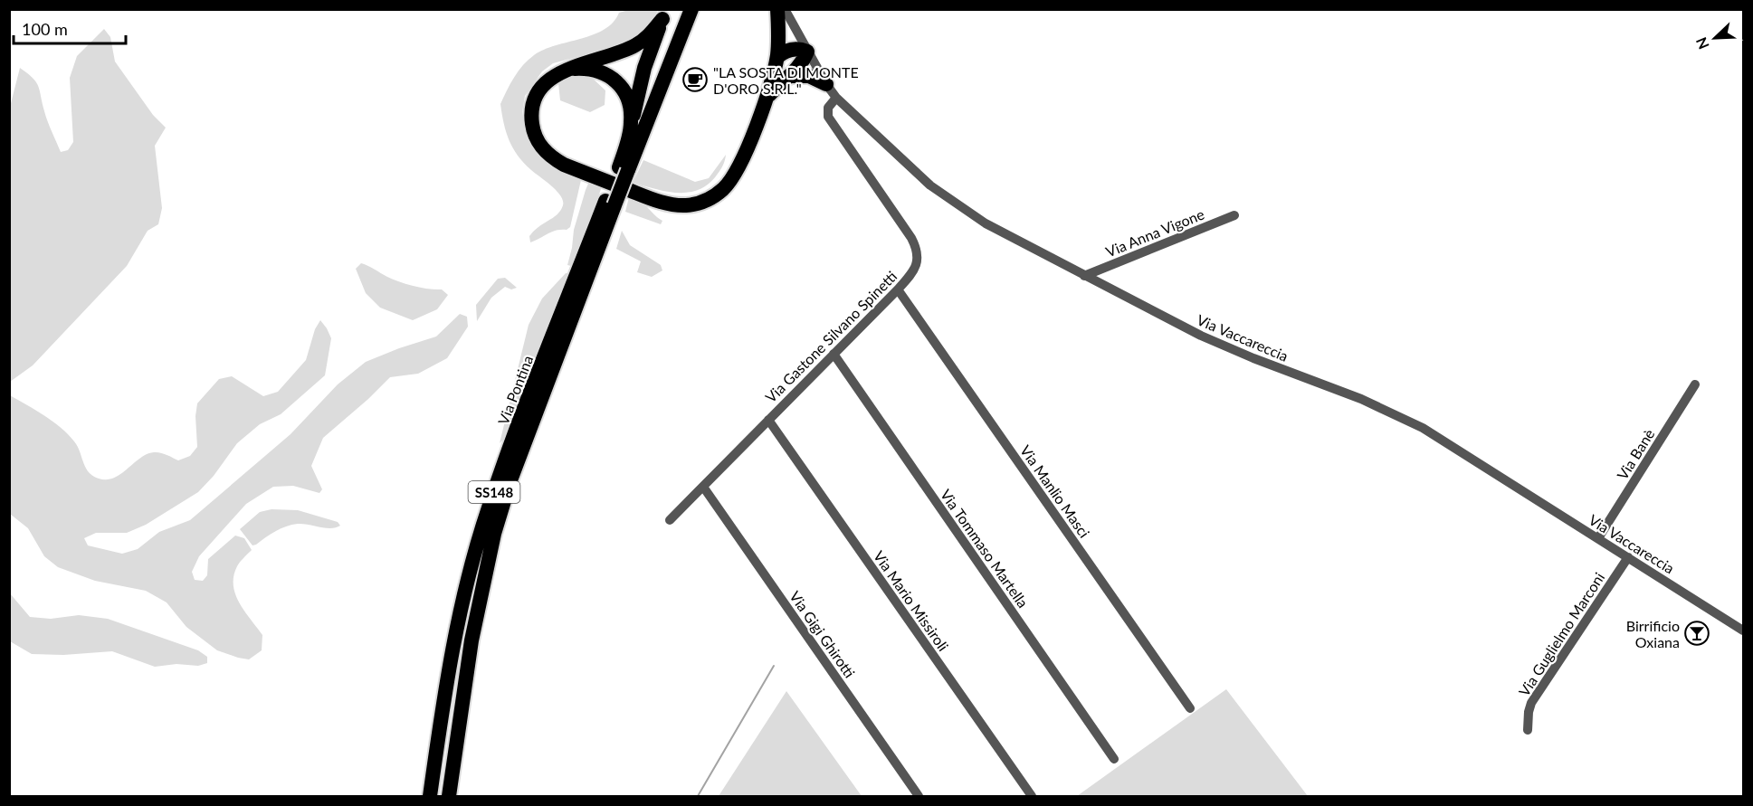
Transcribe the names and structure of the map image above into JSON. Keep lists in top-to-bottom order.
{
  "streets": {
    "highway": ["Via Pontina", "SS148"],
    "street": [
      "Via Anna Vigone",
      "Via Gastone Silvano Spinetti",
      "Via Vaccareccia",
      "Via Banè",
      "Via Manlio Masci",
      "Via Tommaso Martella",
      "Via Mario Missiroli",
      "Via Gigi Ghirotti",
      "Via Guglielmo Marconi"
    ]
  },
  "crossings": [
    ["Via Anna Vigone", "Via Vaccareccia"],
    ["Via Gastone Silvano Spinetti", "Via Vaccareccia"],
    ["Via Gastone Silvano Spinetti", "Via Manlio Masci"],
    ["Via Gastone Silvano Spinetti", "Via Tommaso Martella"],
    ["Via Gastone Silvano Spinetti", "Via Mario Missiroli"],
    ["Via Gastone Silvano Spinetti", "Via Gigi Ghirotti"],
    ["Via Vaccareccia", "Via Banè"],
    ["Via Vaccareccia", "Via Guglielmo Marconi"]
  ],
  "places": {
    "cafe": ["\"LA SOSTA DI MONTE D'ORO S.R.L.\""],
    "bar": ["Birrificio Oxiana"]
  },
  "scale_bar": "100 m",
  "north": "bottom left"
}
